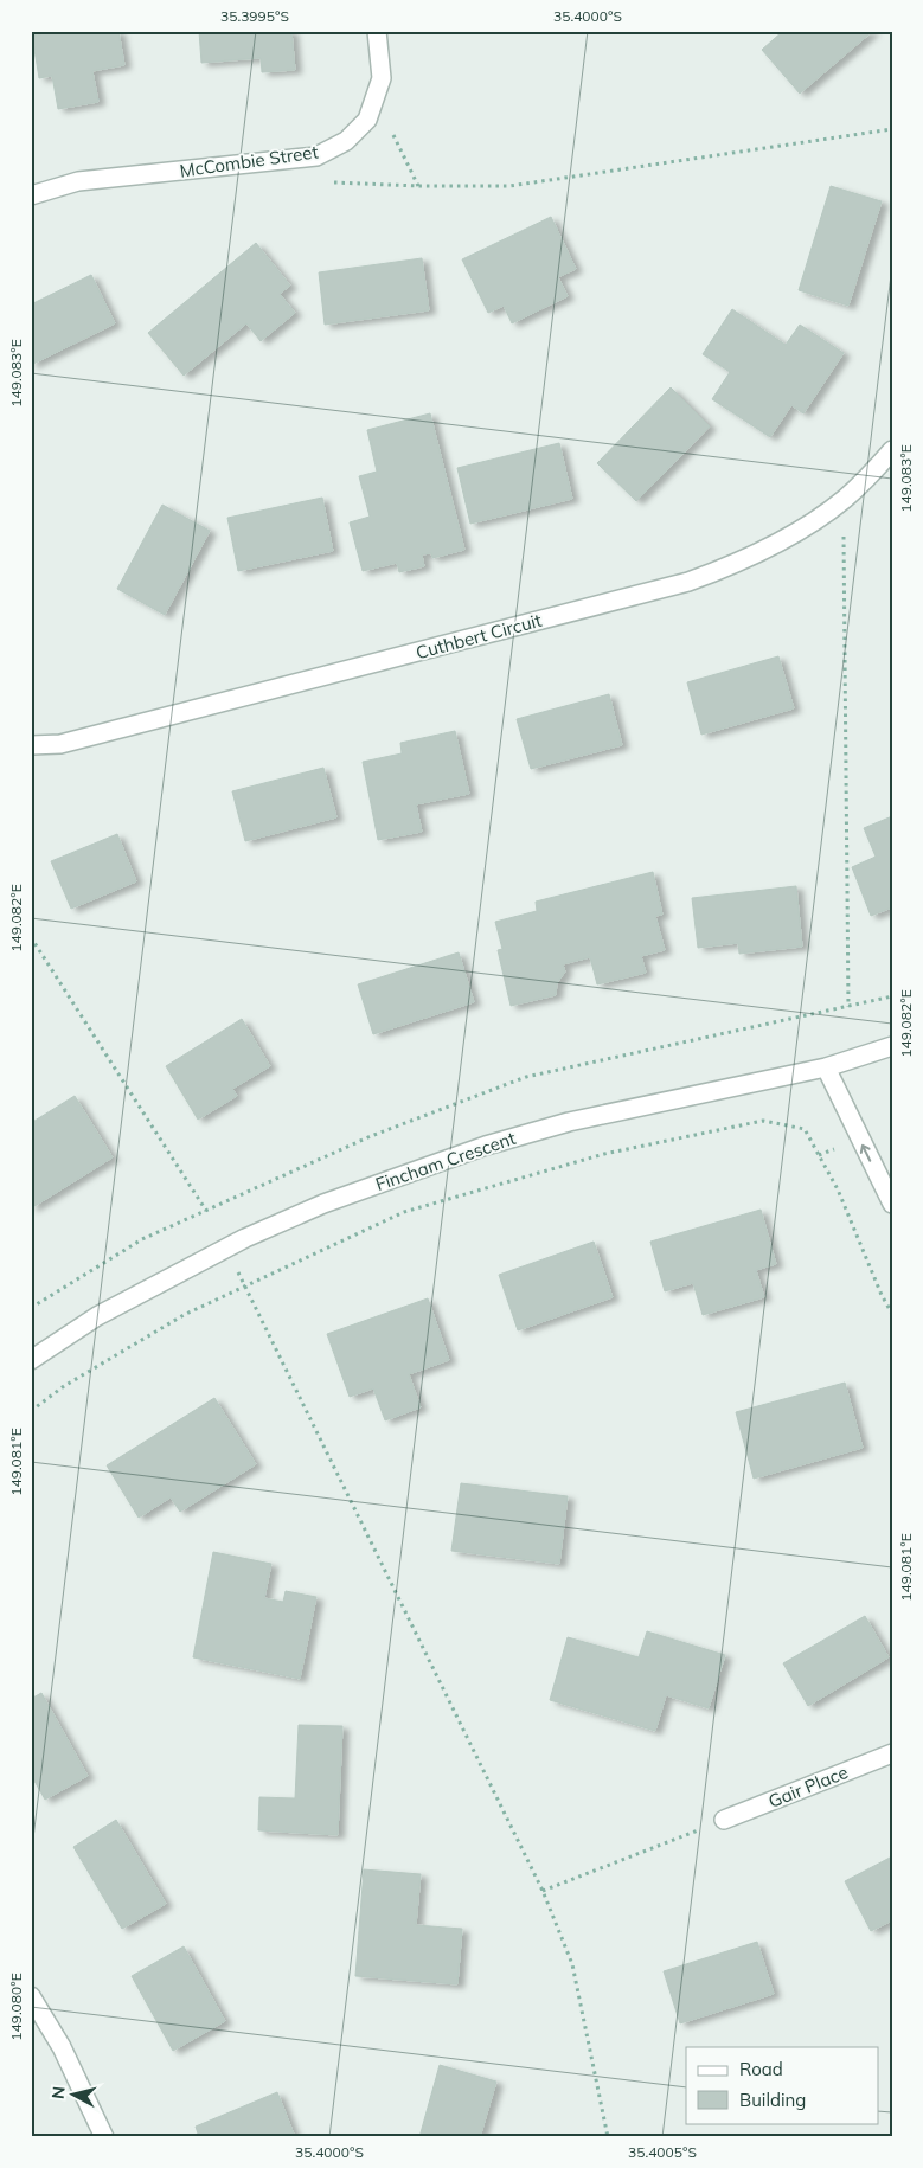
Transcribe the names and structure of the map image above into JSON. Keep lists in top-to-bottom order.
{
  "streets": {
    "street": [
      "McCombie Street",
      "Cuthbert Circuit",
      "Fincham Crescent",
      "Gair Place"
    ]
  },
  "legend": ["Road", "Building"],
  "north": "left",
  "coordinates": [
    "35.3995°S",
    "35.4000°S",
    "149.083°E",
    "149.082°E",
    "149.081°E",
    "149.080°E",
    "35.4005°S"
  ]
}
